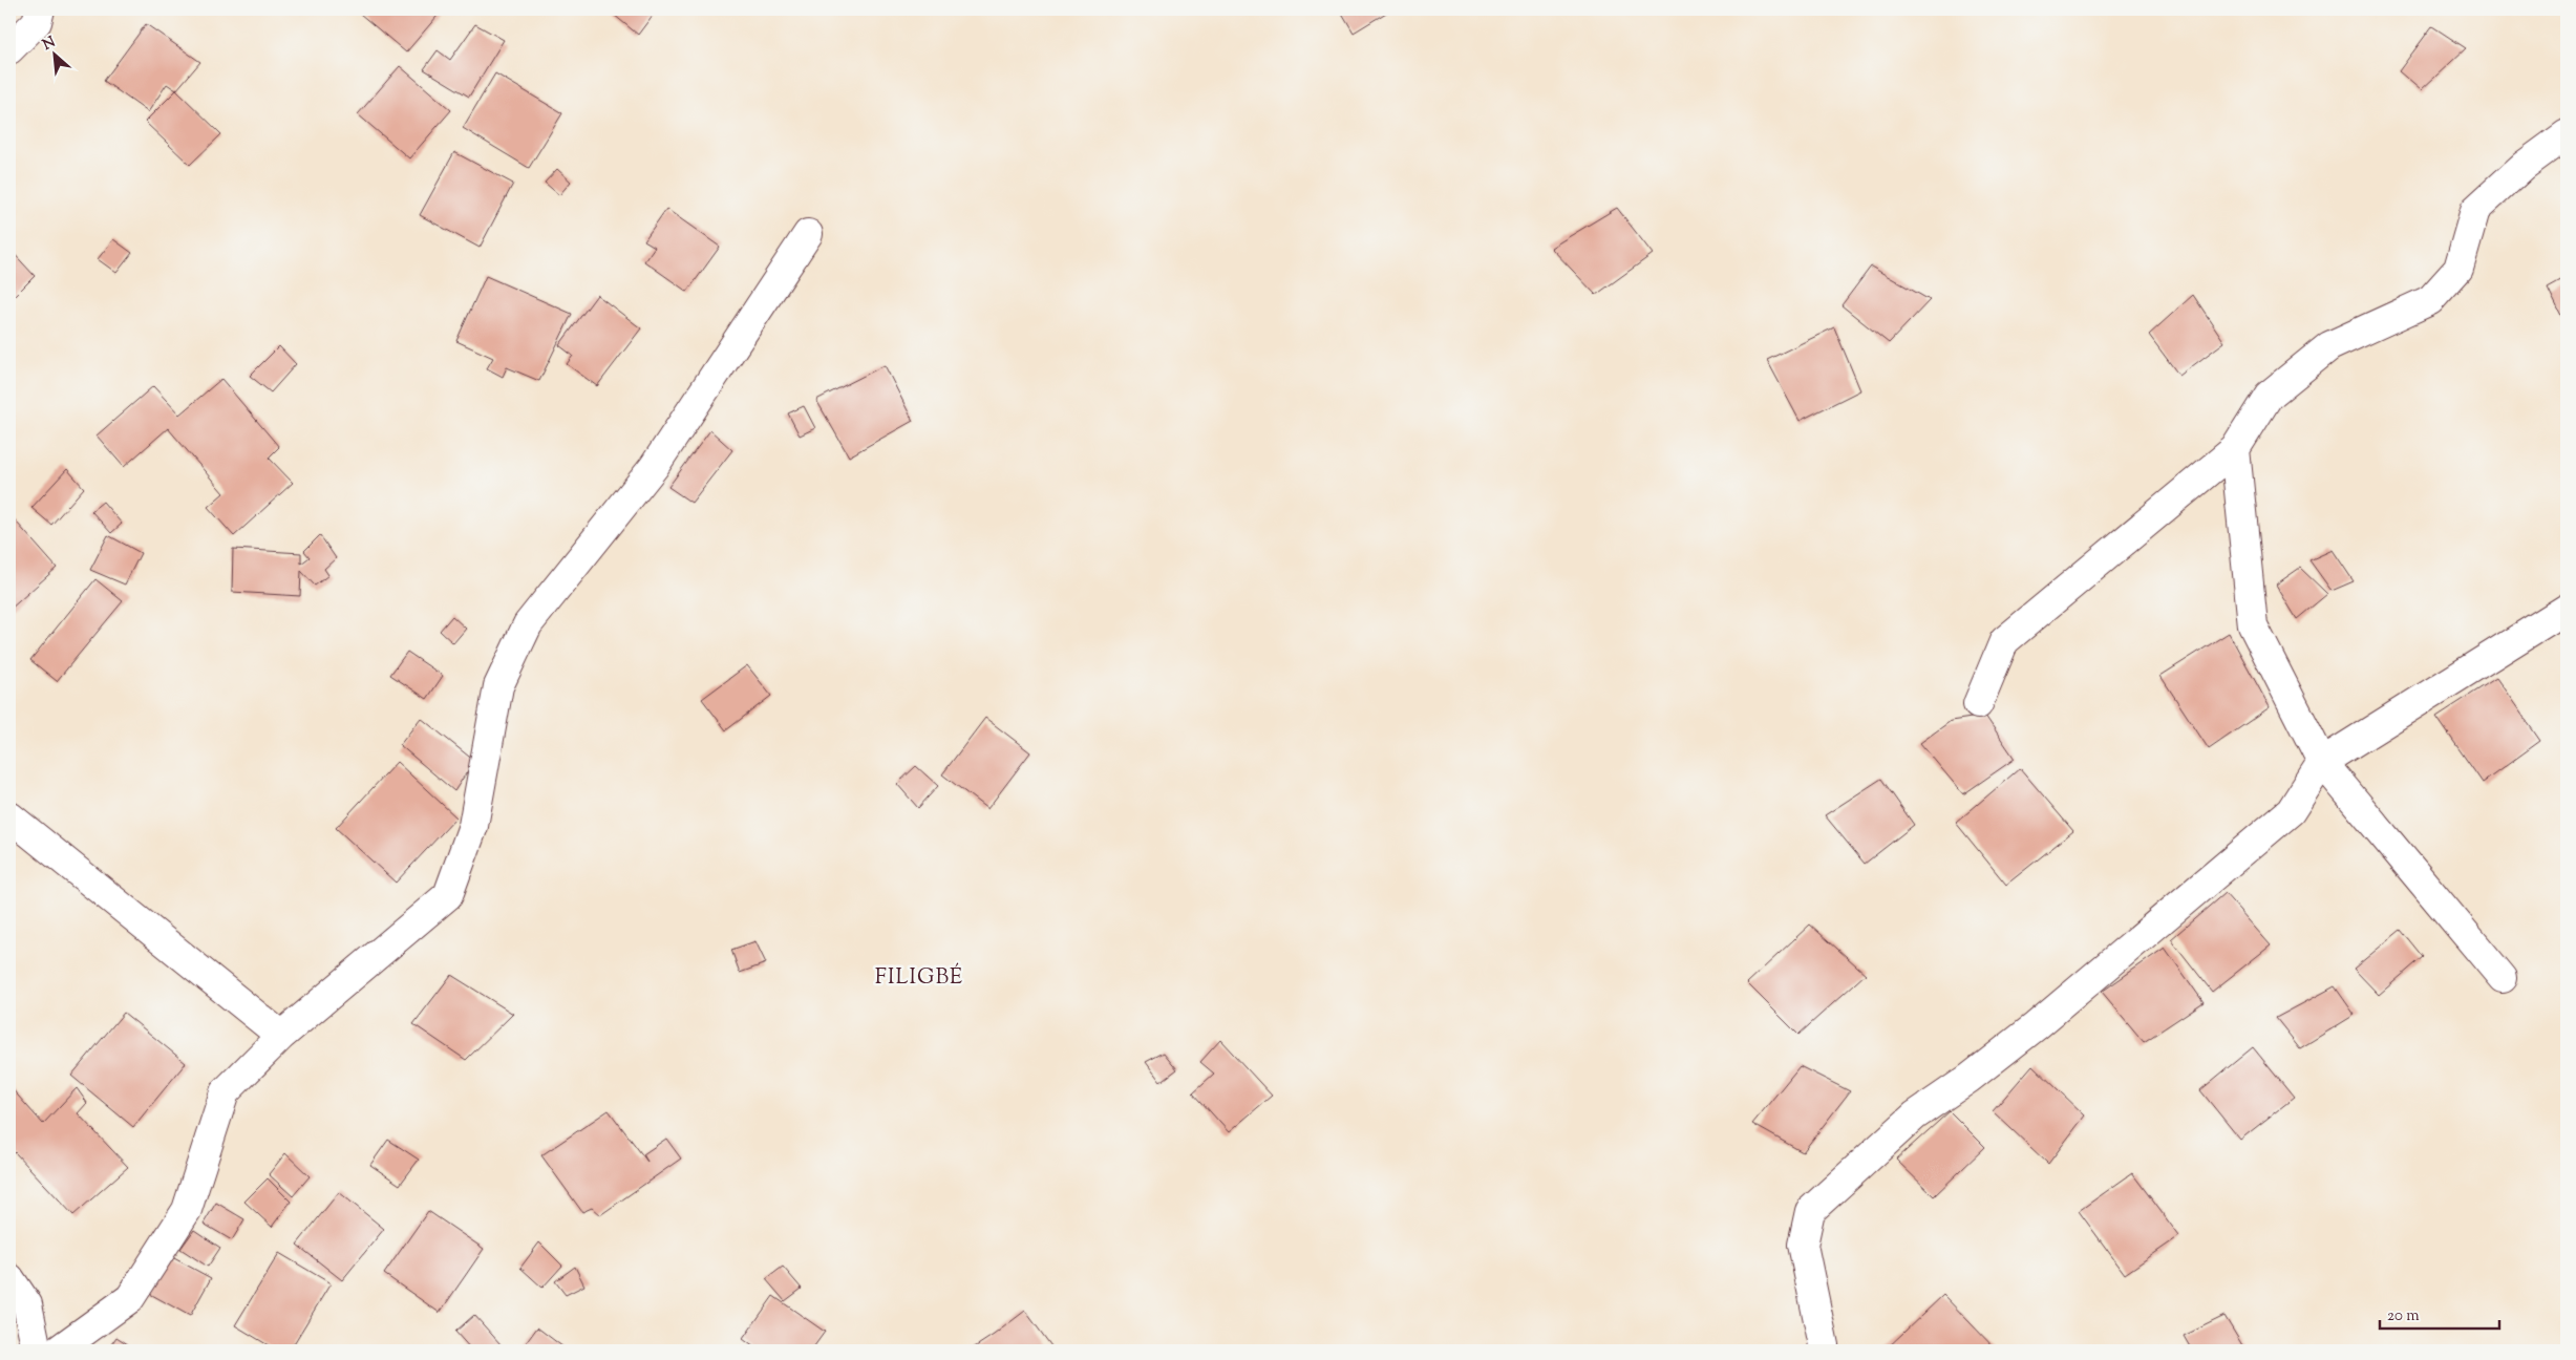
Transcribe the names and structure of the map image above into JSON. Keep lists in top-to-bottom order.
{
  "districts": ["FILIGBÉ"],
  "scale_bar": "20 m",
  "north": "top left"
}
